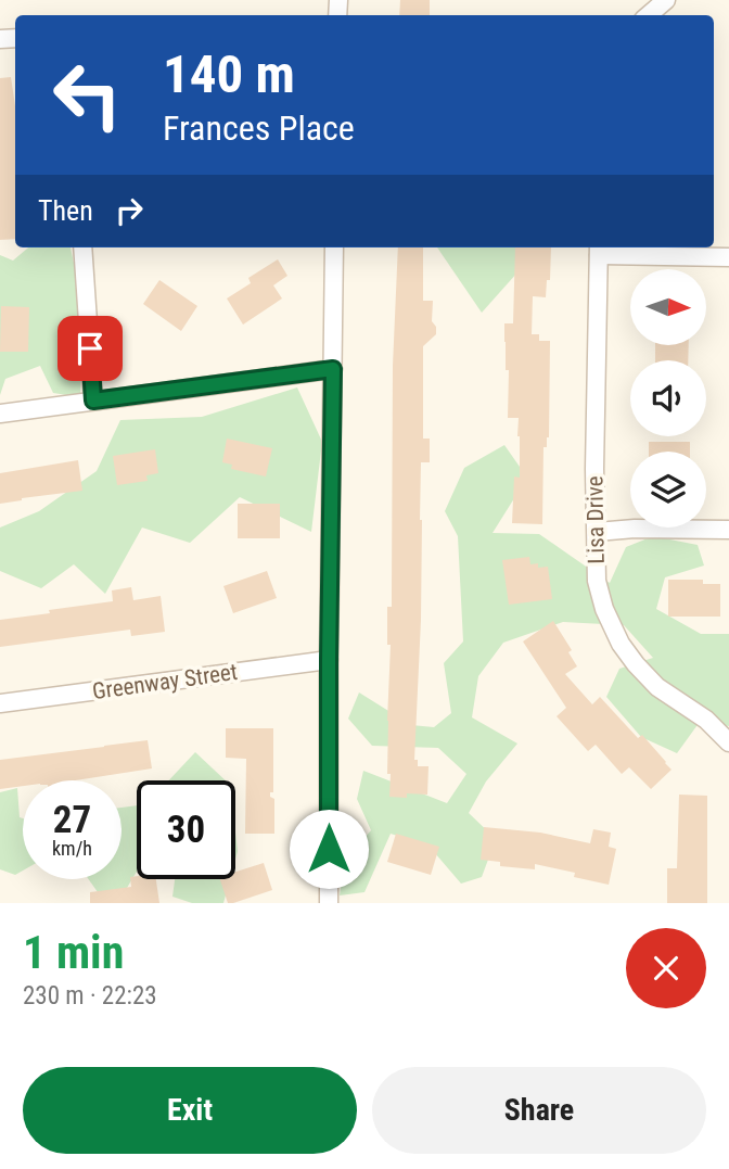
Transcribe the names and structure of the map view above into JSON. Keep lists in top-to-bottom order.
{
  "streets": {
    "street": ["Lisa Drive", "Greenway Street"]
  },
  "north": "right",
  "page": {
    "turn": ["140 m", "Frances Place"],
    "then": "Then",
    "speed": "27 km/h",
    "limit": "30",
    "heading": ["1 min", "230 m · 22:23"],
    "buttons": ["Exit", "Share"]
  }
}
